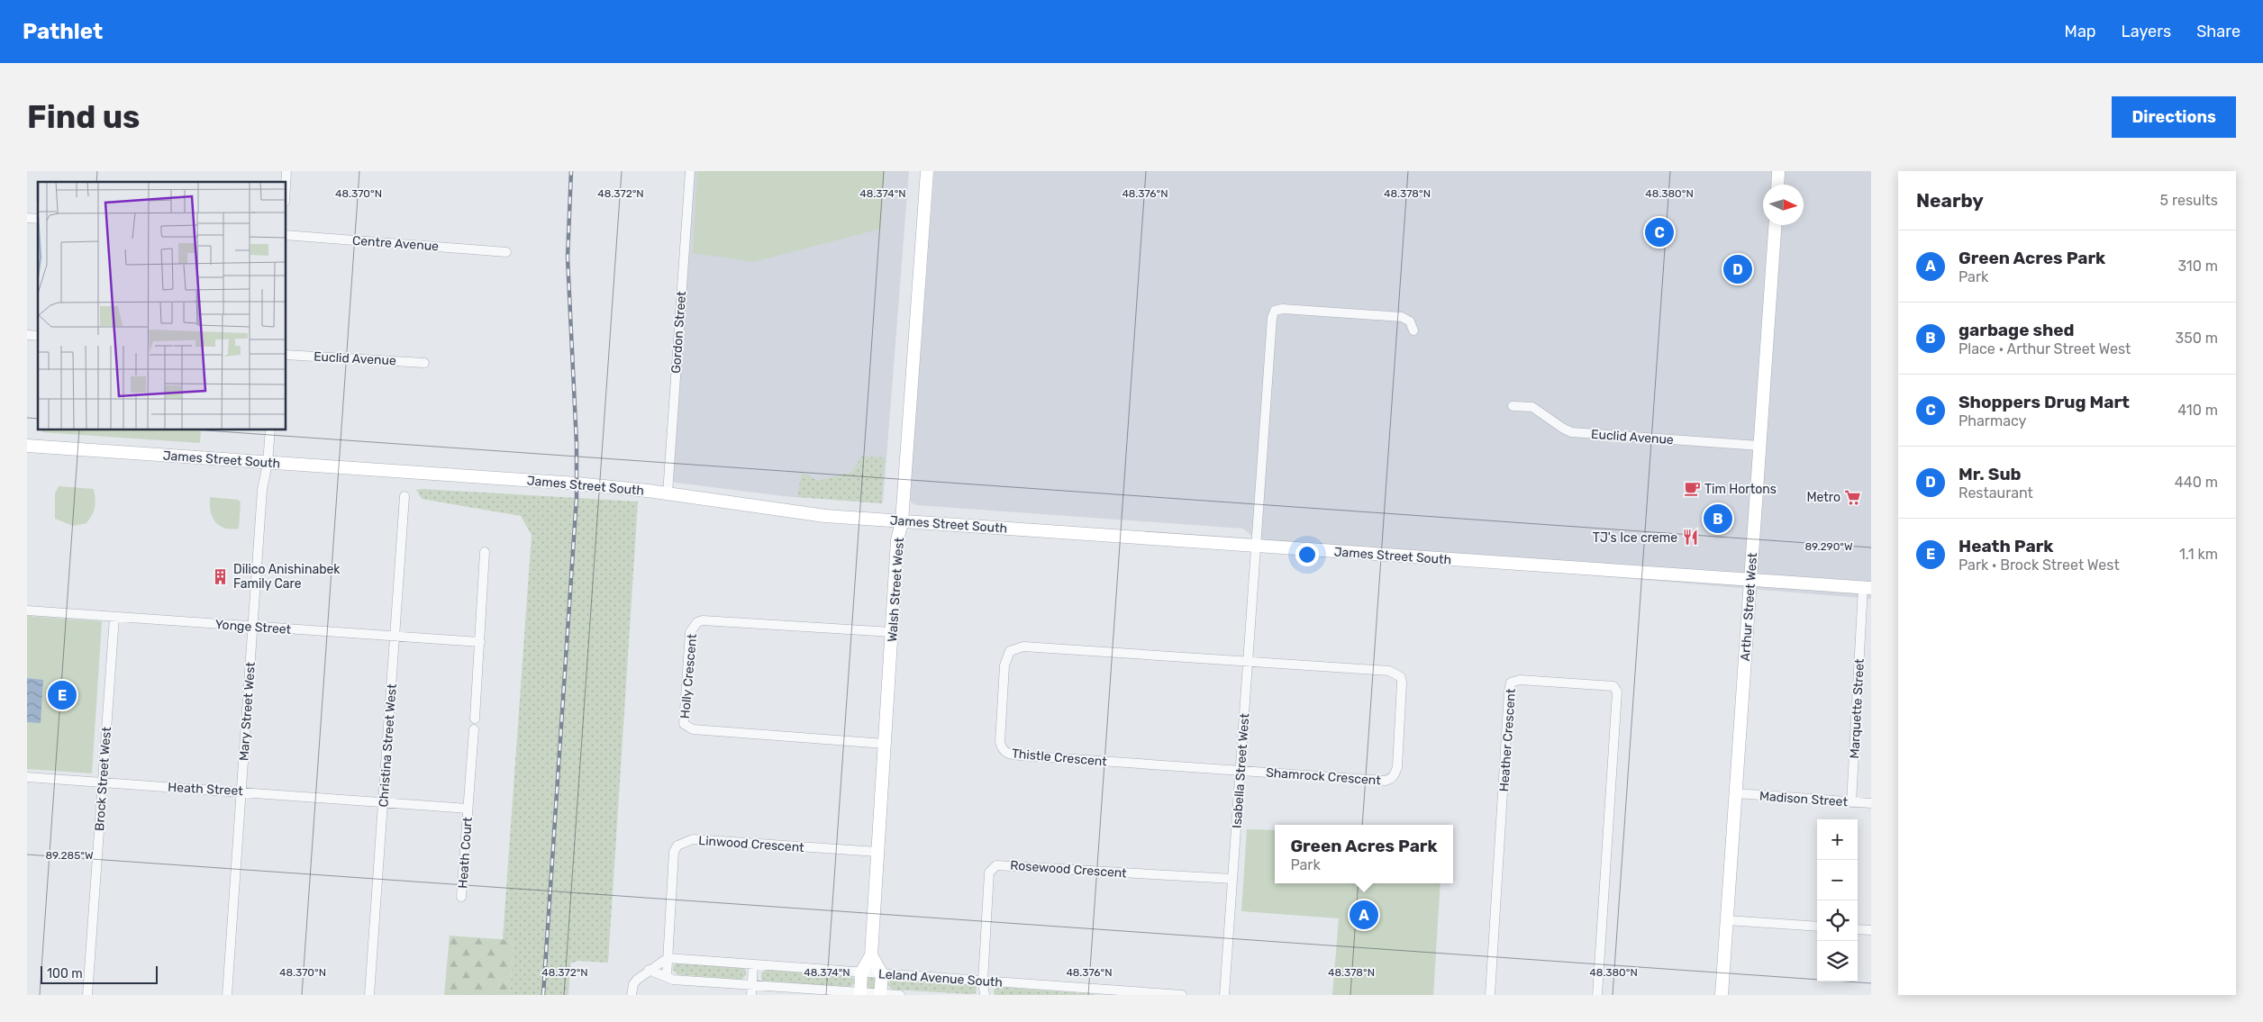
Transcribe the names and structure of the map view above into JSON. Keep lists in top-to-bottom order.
{
  "streets": {
    "street": [
      "Centre Avenue",
      "Gordon Street",
      "Euclid Avenue",
      "James Street South",
      "Walsh Street West",
      "Arthur Street West",
      "Yonge Street",
      "Holly Crescent",
      "Marquette Street",
      "Mary Street West",
      "Heather Crescent",
      "Christina Street West",
      "Thistle Crescent",
      "Isabella Street West",
      "Shamrock Crescent",
      "Brock Street West",
      "Heath Street",
      "Madison Street",
      "Linwood Crescent",
      "Heath Court",
      "Rosewood Crescent",
      "Leland Avenue South"
    ]
  },
  "crossings": [
    ["Gordon Street", "James Street South"],
    ["Euclid Avenue", "Arthur Street West"],
    ["James Street South", "Walsh Street West"],
    ["James Street South", "Arthur Street West"],
    ["James Street South", "Marquette Street"],
    ["James Street South", "Mary Street West"],
    ["James Street South", "Isabella Street West"],
    ["Walsh Street West", "Holly Crescent"],
    ["Walsh Street West", "Linwood Crescent"],
    ["Walsh Street West", "Leland Avenue South"],
    ["Arthur Street West", "Madison Street"],
    ["Yonge Street", "Mary Street West"],
    ["Yonge Street", "Christina Street West"],
    ["Yonge Street", "Brock Street West"],
    ["Marquette Street", "Madison Street"],
    ["Mary Street West", "Heath Street"],
    ["Christina Street West", "Heath Street"],
    ["Christina Street West", "Heath Court"],
    ["Thistle Crescent", "Isabella Street West"],
    ["Thistle Crescent", "Shamrock Crescent"],
    ["Isabella Street West", "Shamrock Crescent"],
    ["Isabella Street West", "Rosewood Crescent"],
    ["Brock Street West", "Heath Street"],
    ["Heath Street", "Heath Court"],
    ["Linwood Crescent", "Leland Avenue South"],
    ["Rosewood Crescent", "Leland Avenue South"]
  ],
  "places": {
    "cafe": ["Tim Hortons"],
    "supermarket": ["Metro"],
    "restaurant": ["TJ's Ice creme"],
    "building": ["Dilico Anishinabek Family Care"]
  },
  "scale_bar": "100 m",
  "north": "right",
  "page": {
    "header": "Pathlet",
    "nav": ["Map", "Layers", "Share"],
    "buttons": "Directions",
    "title": "Find us",
    "heading": ["Nearby", "5 results"],
    "pins": [
      "C",
      "D",
      "B",
      "E",
      "A"
    ],
    "list": [
      {
        "mark": "A",
        "name": "Green Acres Park",
        "note": "Park",
        "value": "310 m"
      },
      {
        "mark": "B",
        "name": "garbage shed",
        "note": "Place · Arthur Street West",
        "value": "350 m"
      },
      {
        "mark": "C",
        "name": "Shoppers Drug Mart",
        "note": "Pharmacy",
        "value": "410 m"
      },
      {
        "mark": "D",
        "name": "Mr. Sub",
        "note": "Restaurant",
        "value": "440 m"
      },
      {
        "mark": "E",
        "name": "Heath Park",
        "note": "Park · Brock Street West",
        "value": "1.1 km"
      }
    ],
    "map_buttons": ["+", "−"],
    "popup": ["Green Acres Park", "Park"],
    "scale": "100 m"
  },
  "coordinates": [
    "48.370°N",
    "48.372°N",
    "48.374°N",
    "48.376°N",
    "48.378°N",
    "48.380°N",
    "89.290°W",
    "89.285°W"
  ]
}
